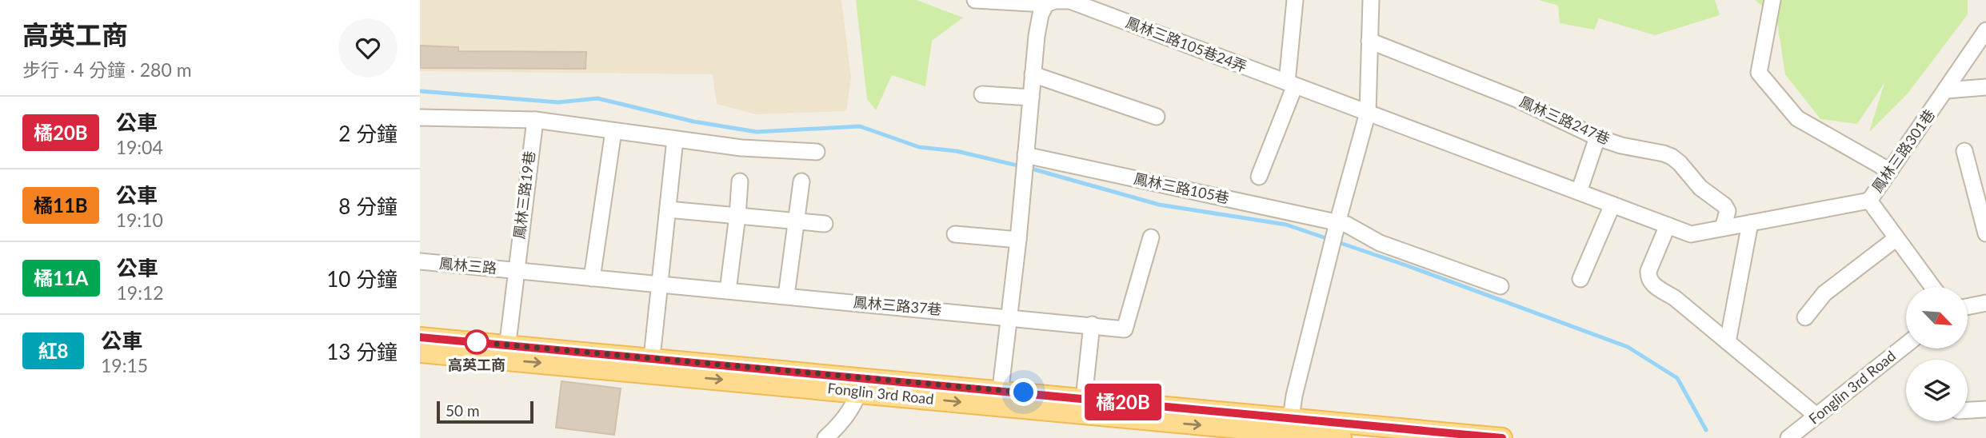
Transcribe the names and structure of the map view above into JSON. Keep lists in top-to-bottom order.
{
  "streets": {
    "main road": ["Fonglin 3rd Road"],
    "street": [
      "鳳林三路105巷24弄",
      "鳳林三路247巷",
      "鳳林三路301巷",
      "鳳林三路105巷",
      "鳳林三路19巷",
      "鳳林三路",
      "鳳林三路37巷"
    ]
  },
  "crossings": [
    ["鳳林三路19巷", "鳳林三路"],
    ["鳳林三路19巷", "Fonglin 3rd Road"]
  ],
  "places": ["高英工商"],
  "lines": ["bus line 橘20B"],
  "scale_bar": "50 m",
  "north": "bottom right",
  "page": {
    "heading": ["高英工商", "步行 · 4 分鐘 · 280 m"],
    "on_map": "橘20B",
    "list": [
      {
        "mark": "橘20B",
        "name": "公車",
        "note": "19:04",
        "value": "2 分鐘"
      },
      {
        "mark": "橘11B",
        "name": "公車",
        "note": "19:10",
        "value": "8 分鐘"
      },
      {
        "mark": "橘11A",
        "name": "公車",
        "note": "19:12",
        "value": "10 分鐘"
      },
      {
        "mark": "紅8",
        "name": "公車",
        "note": "19:15",
        "value": "13 分鐘"
      }
    ],
    "scale": "50 m"
  }
}
